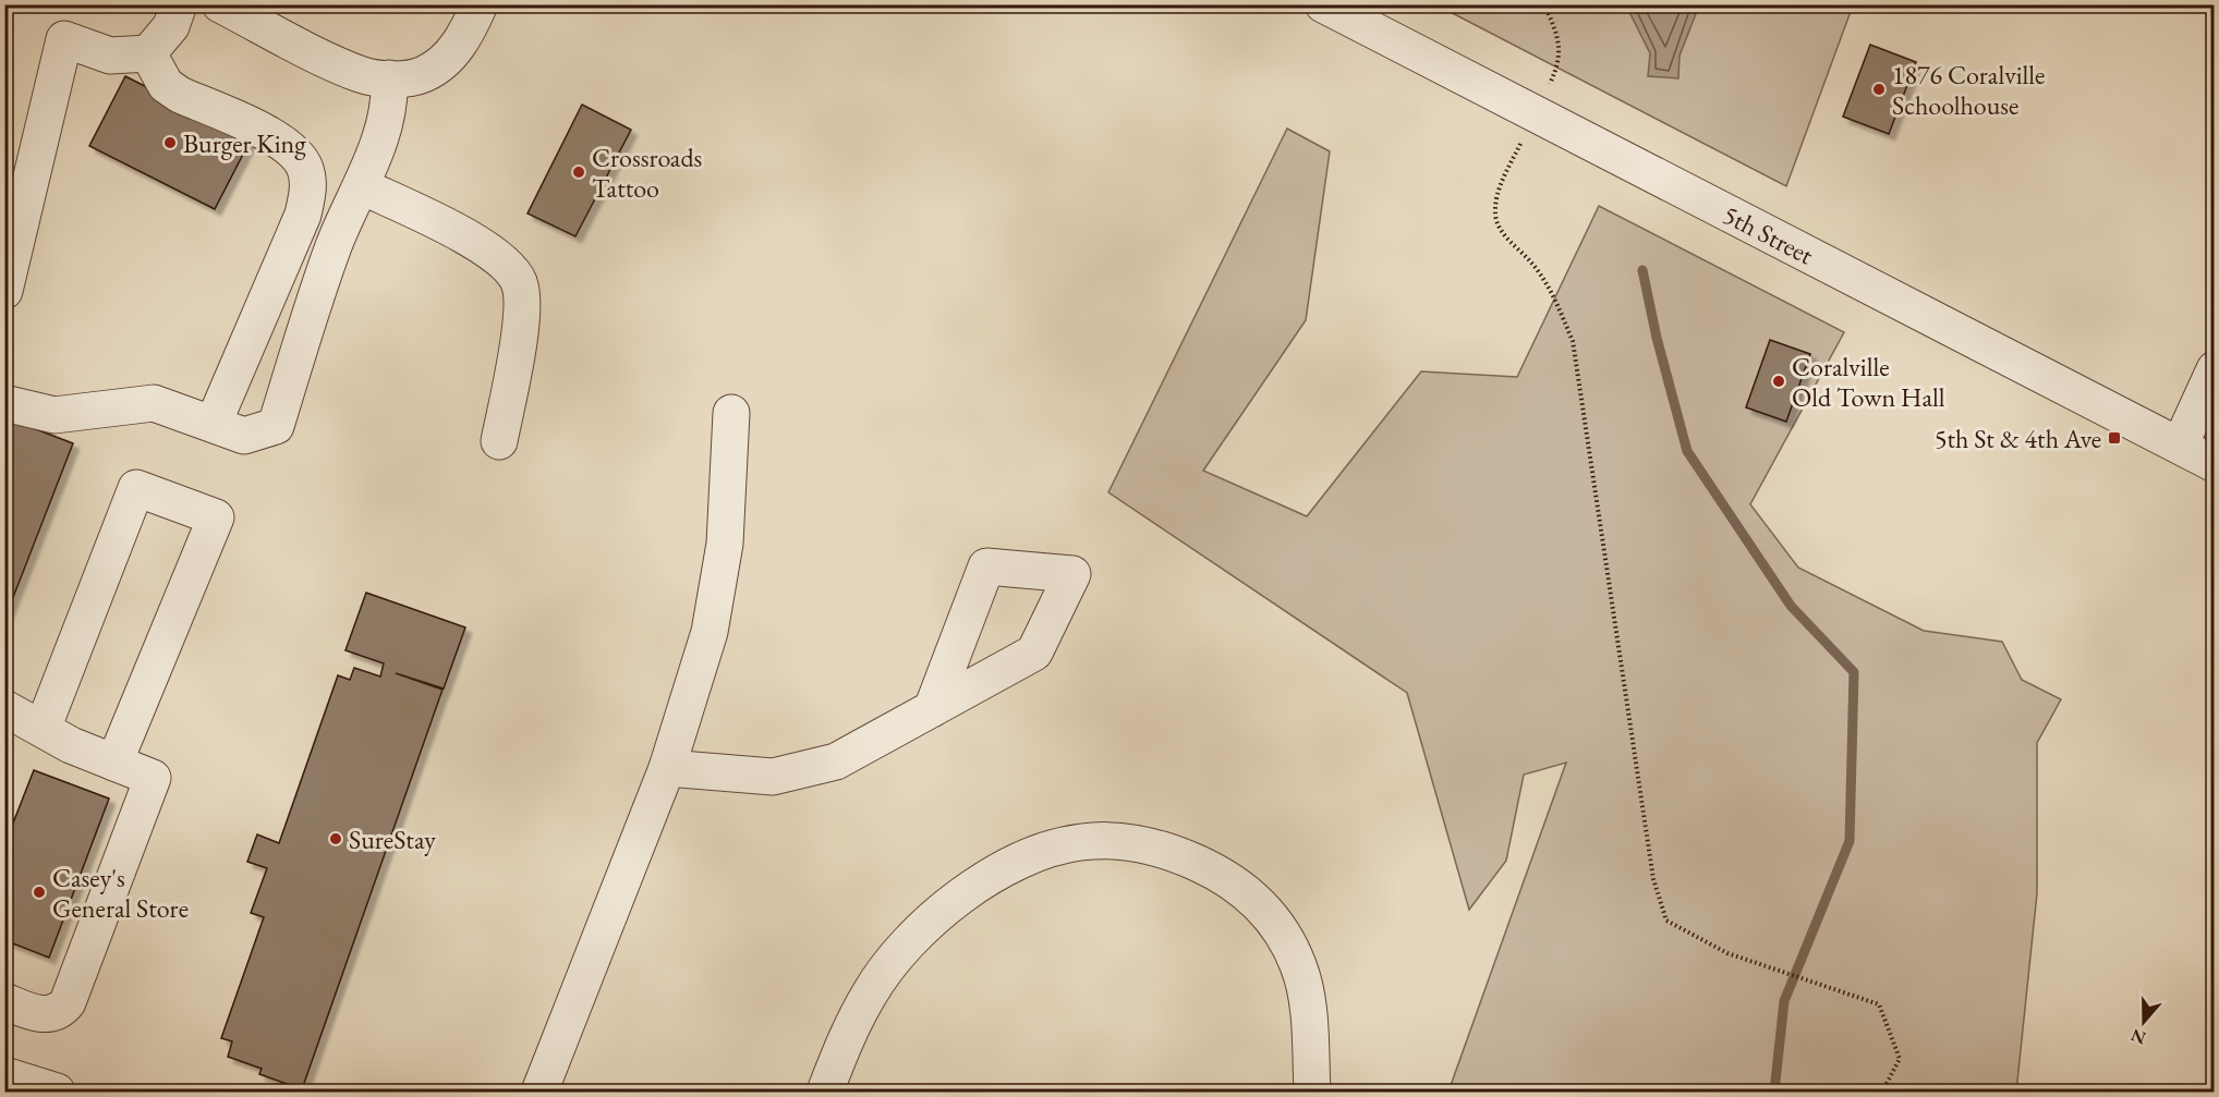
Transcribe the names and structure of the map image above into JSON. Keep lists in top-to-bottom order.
{
  "streets": {
    "street": ["5th Street"]
  },
  "places": {
    "other": [
      "1876 Coralville Schoolhouse",
      "Burger King",
      "Crossroads Tattoo",
      "Coralville Old Town Hall",
      "SureStay",
      "Casey's General Store"
    ],
    "transit": ["5th St & 4th Ave"]
  },
  "north": "bottom"
}
